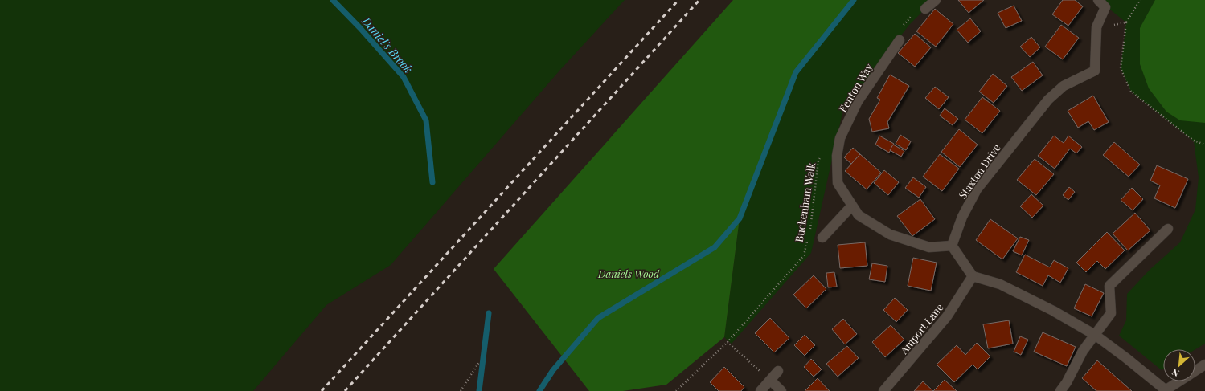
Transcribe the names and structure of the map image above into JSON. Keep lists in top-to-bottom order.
{
  "streets": {
    "street": ["Fenton Way", "Staxton Drive", "Amport Lane"],
    "path": ["Buckenham Walk"]
  },
  "crossings": [
    ["Fenton Way", "Staxton Drive"]
  ],
  "water": ["Daniel's Brook"],
  "parks": ["Daniels Wood"],
  "north": "bottom left"
}
